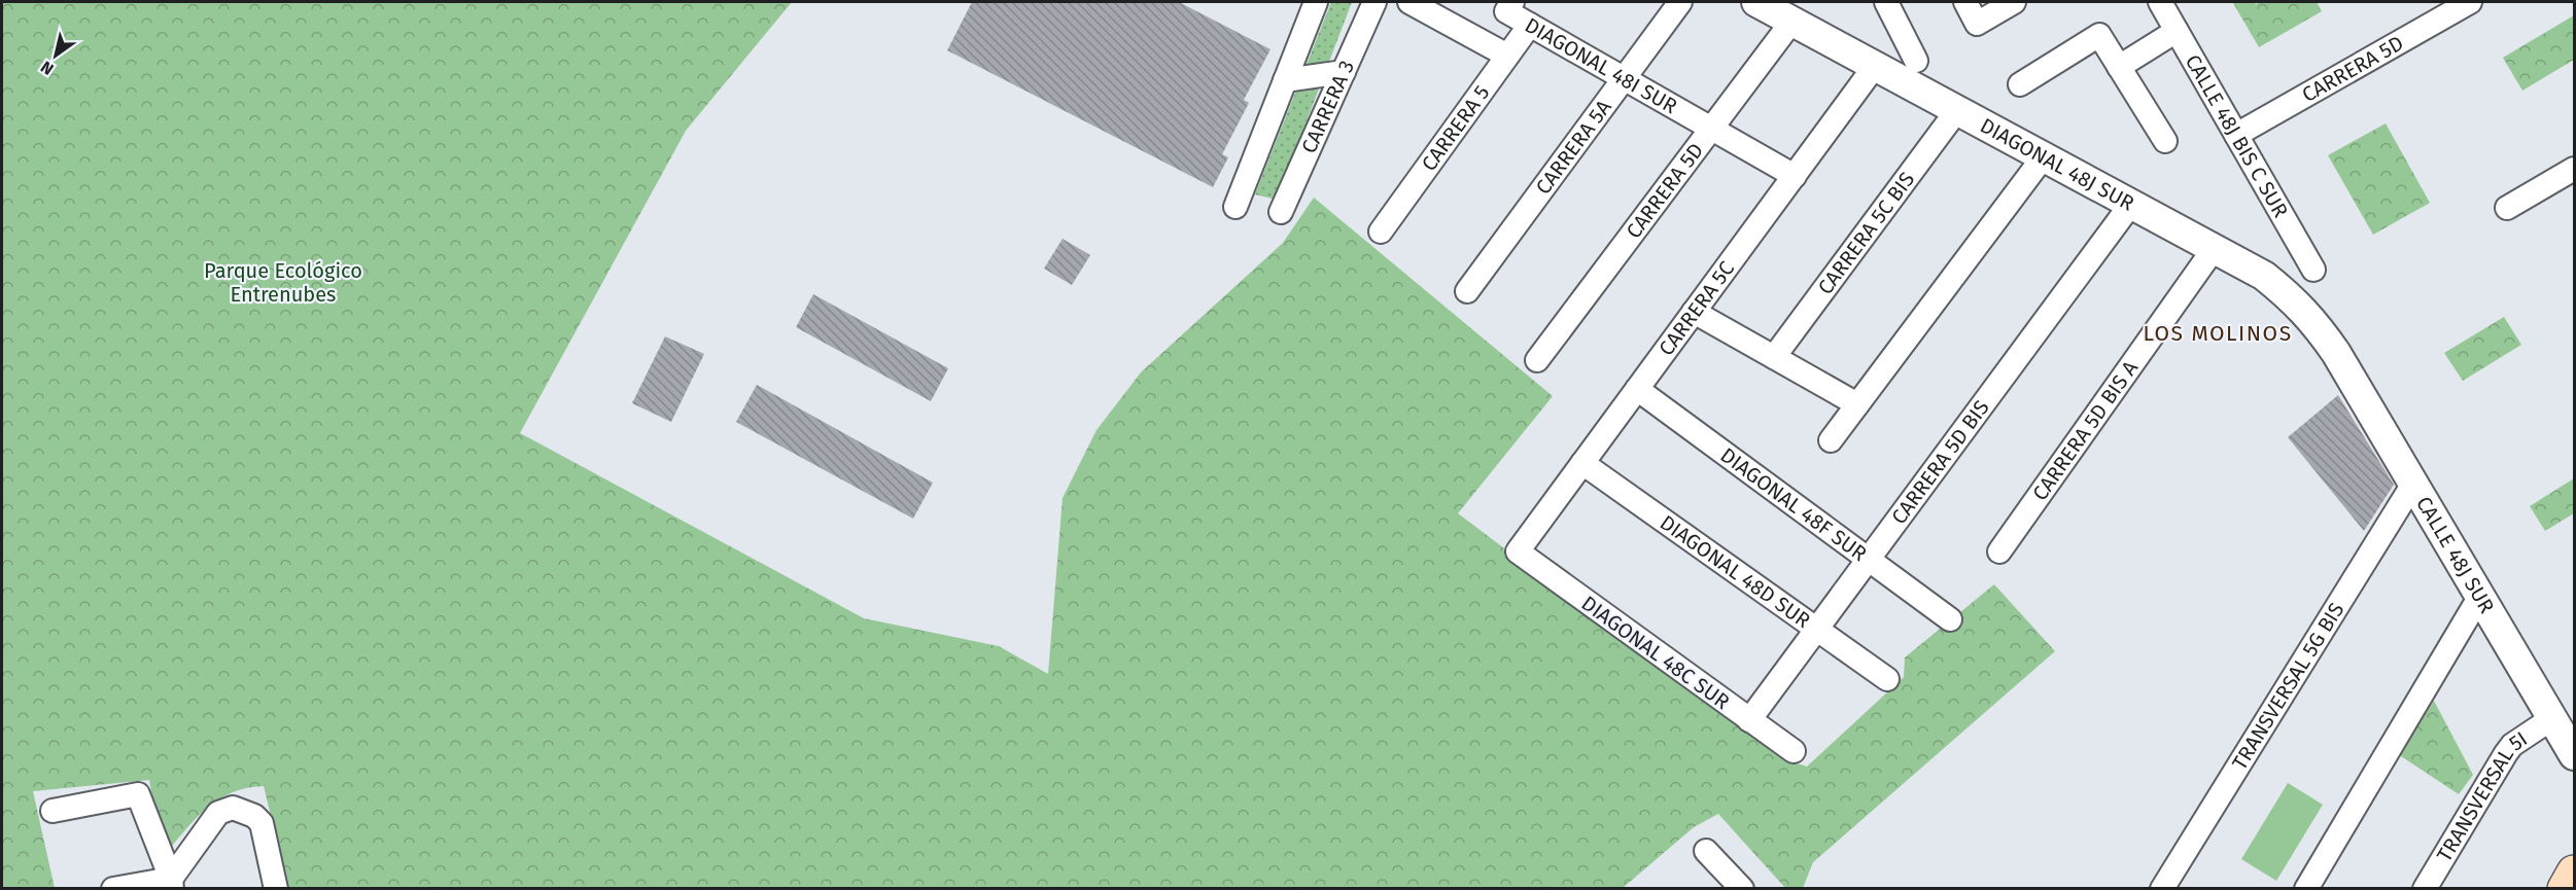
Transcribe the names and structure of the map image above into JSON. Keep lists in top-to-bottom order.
{
  "streets": {
    "street": [
      "DIAGONAL 48I SUR",
      "CARRERA 5D",
      "CARRERA 3",
      "CARRERA 5",
      "CALLE 48J BIS C SUR",
      "CARRERA 5A",
      "DIAGONAL 48J SUR",
      "CARRERA 5C BIS",
      "CARRERA 5C",
      "CARRERA 5D BIS A",
      "CARRERA 5D BIS",
      "DIAGONAL 48F SUR",
      "CALLE 48J SUR",
      "DIAGONAL 48D SUR",
      "DIAGONAL 48C SUR",
      "TRANSVERSAL 5G BIS",
      "TRANSVERSAL 5I"
    ]
  },
  "crossings": [
    ["DIAGONAL 48I SUR", "CARRERA 5D"],
    ["DIAGONAL 48I SUR", "CARRERA 5"],
    ["DIAGONAL 48I SUR", "CARRERA 5A"],
    ["DIAGONAL 48I SUR", "CARRERA 5C"],
    ["CARRERA 5D", "CALLE 48J BIS C SUR"],
    ["CARRERA 5D", "DIAGONAL 48J SUR"],
    ["DIAGONAL 48J SUR", "CARRERA 5C BIS"],
    ["DIAGONAL 48J SUR", "CARRERA 5C"],
    ["DIAGONAL 48J SUR", "CARRERA 5D BIS A"],
    ["DIAGONAL 48J SUR", "CARRERA 5D BIS"],
    ["DIAGONAL 48J SUR", "CALLE 48J SUR"],
    ["CARRERA 5C", "DIAGONAL 48F SUR"],
    ["CARRERA 5C", "DIAGONAL 48D SUR"],
    ["CARRERA 5C", "DIAGONAL 48C SUR"],
    ["CARRERA 5D BIS", "DIAGONAL 48F SUR"],
    ["CARRERA 5D BIS", "DIAGONAL 48D SUR"],
    ["CARRERA 5D BIS", "DIAGONAL 48C SUR"],
    ["CALLE 48J SUR", "TRANSVERSAL 5G BIS"],
    ["CALLE 48J SUR", "TRANSVERSAL 5I"]
  ],
  "districts": ["LOS MOLINOS"],
  "parks": ["Parque Ecológico Entrenubes"],
  "north": "bottom left"
}
